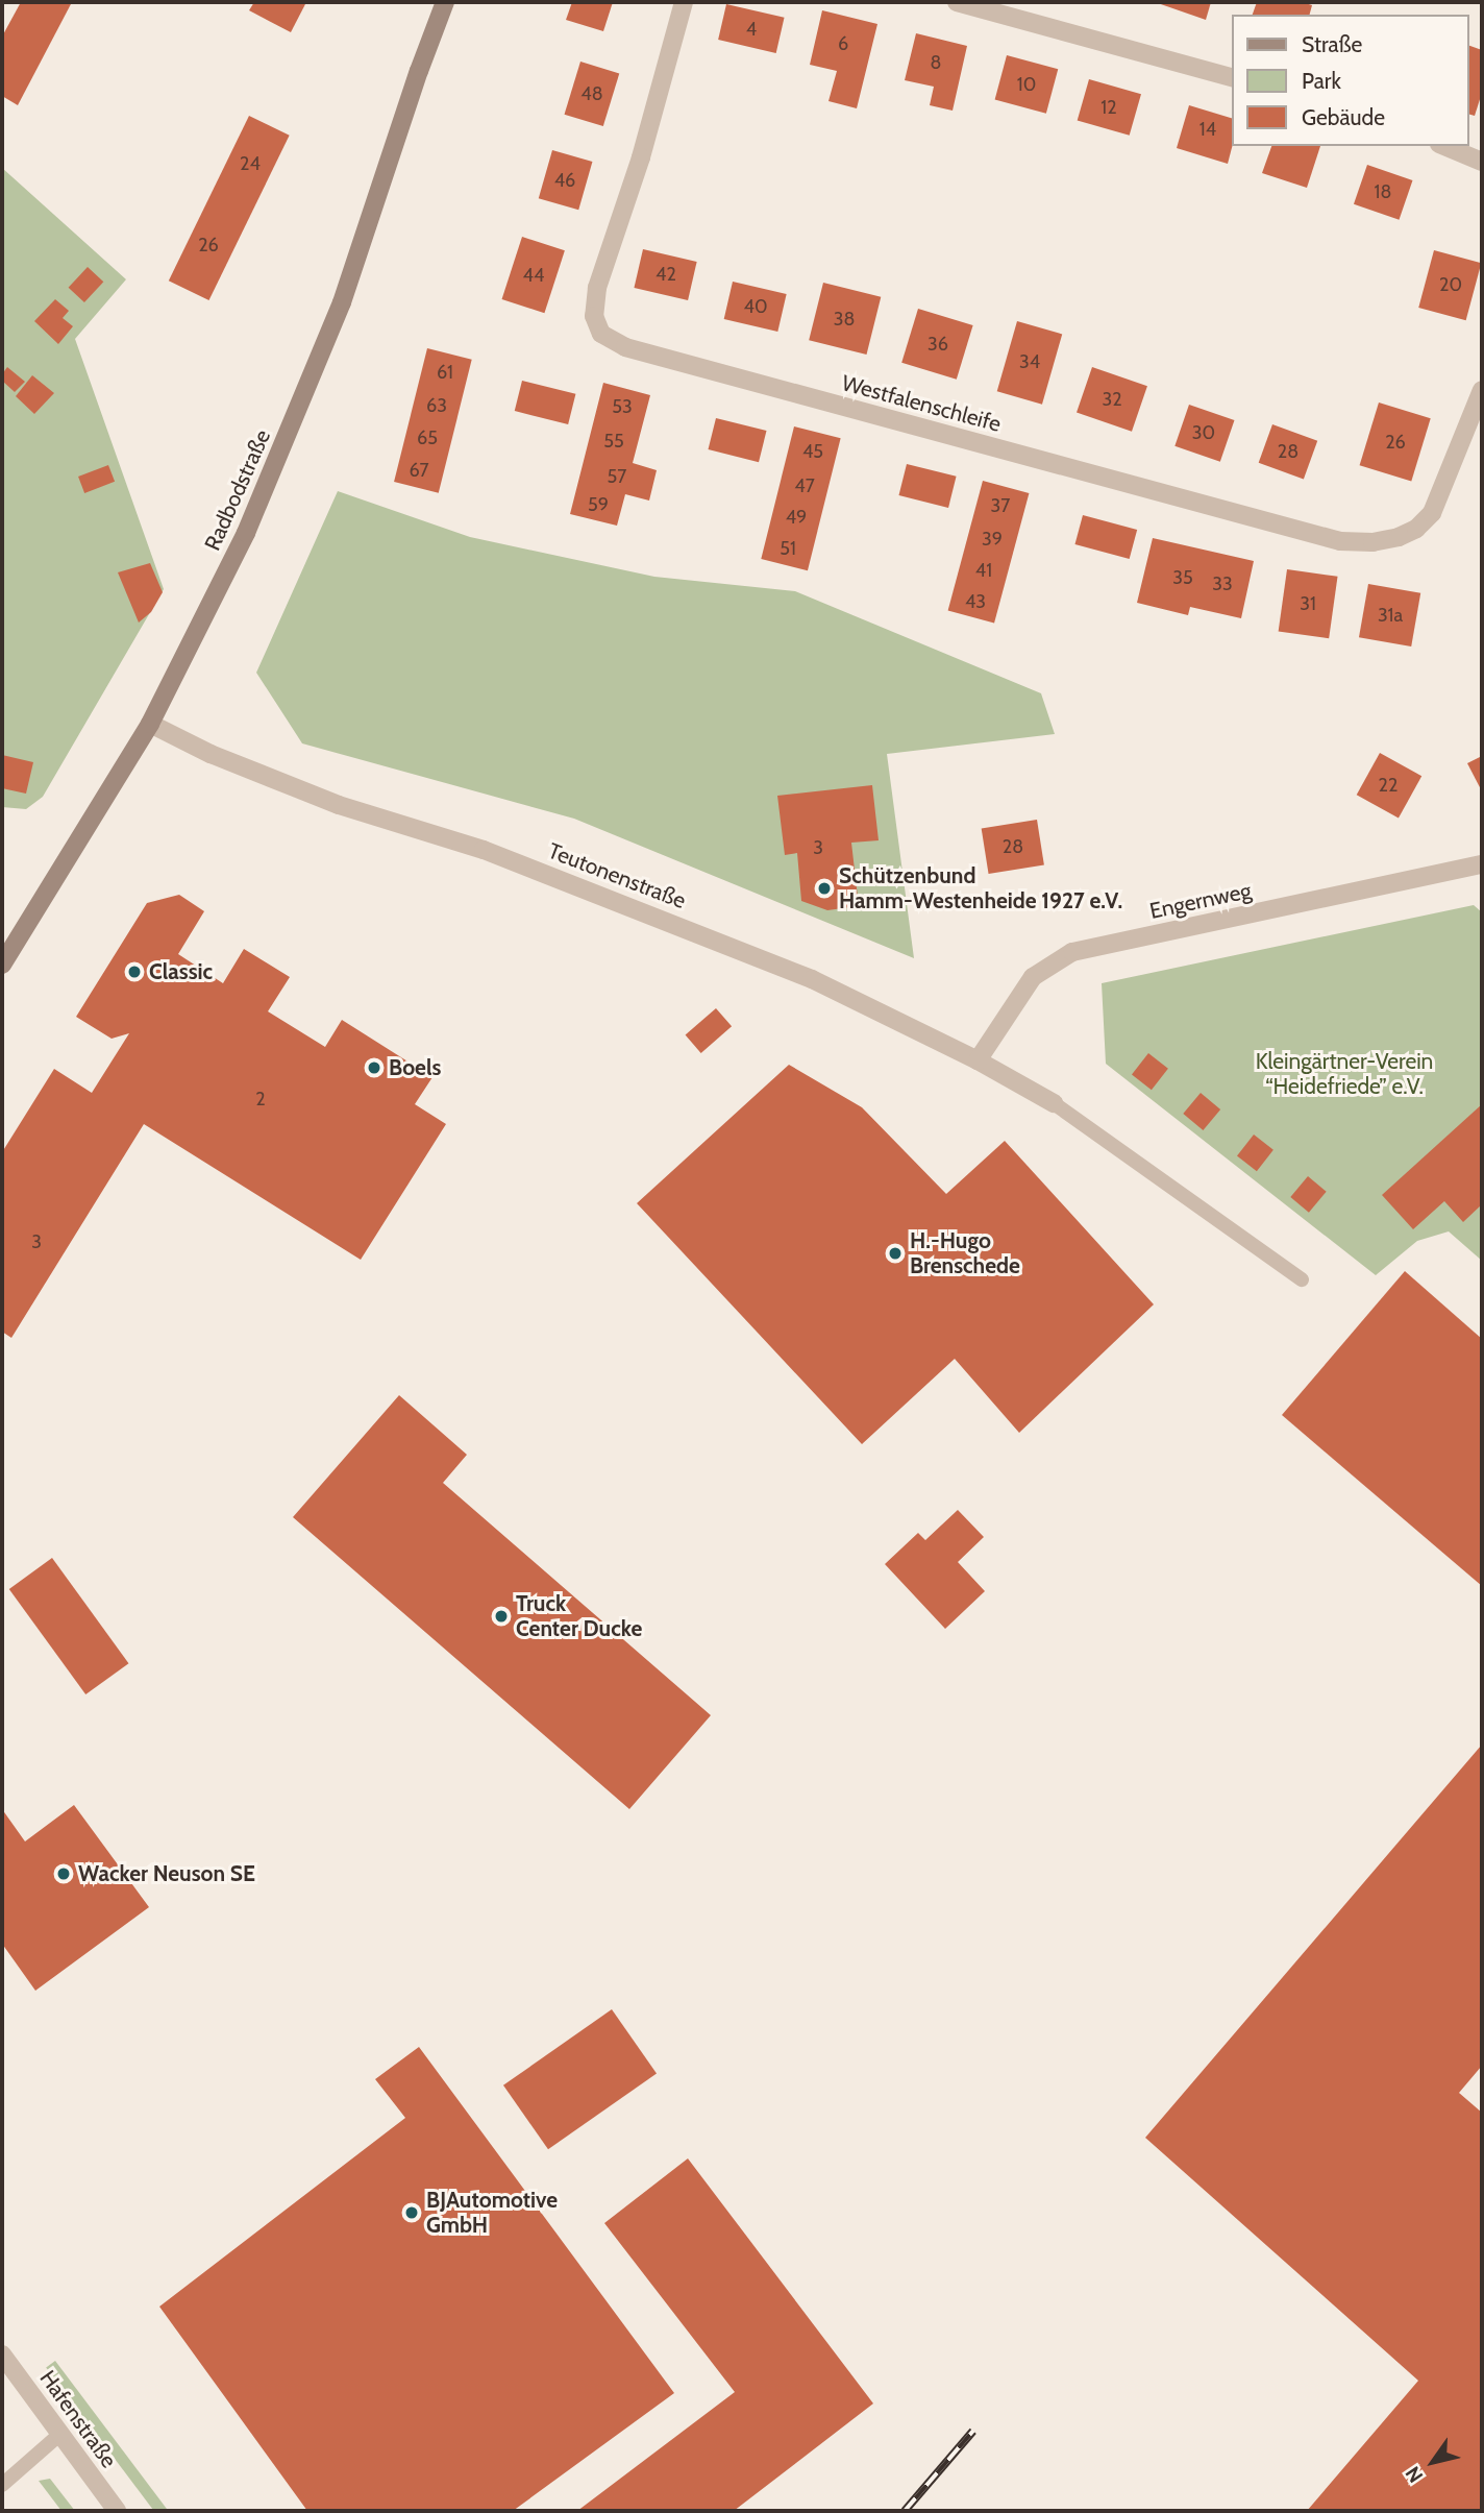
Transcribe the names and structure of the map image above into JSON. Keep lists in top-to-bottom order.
{
  "streets": {
    "main road": ["Radbodstraße"],
    "street": [
      "Westfalenschleife",
      "Teutonenstraße",
      "Engernweg",
      "Hafenstraße"
    ]
  },
  "crossings": [
    ["Radbodstraße", "Teutonenstraße"],
    ["Teutonenstraße", "Engernweg"]
  ],
  "parks": ["Kleingärtner-Verein “Heidefriede” e.V."],
  "places": [
    "Schützenbund Hamm-Westenheide 1927 e.V.",
    "Classic",
    "Boels",
    "H.-Hugo Brenschede",
    "Truck Center Ducke",
    "Wacker Neuson SE",
    "BJAutomotive GmbH"
  ],
  "house_numbers": [
    "4",
    "6",
    "8",
    "10",
    "48",
    "12",
    "14",
    "24",
    "46",
    "18",
    "26",
    "42",
    "44",
    "20",
    "40",
    "38",
    "36",
    "34",
    "61",
    "32",
    "63",
    "53",
    "30",
    "65",
    "55",
    "26",
    "45",
    "28",
    "67",
    "57",
    "47",
    "59",
    "37",
    "49",
    "39",
    "51",
    "41",
    "35",
    "33",
    "43",
    "31",
    "31a",
    "22",
    "28",
    "3",
    "2",
    "3"
  ],
  "legend": ["Straße", "Park", "Gebäude"],
  "north": "bottom left"
}
